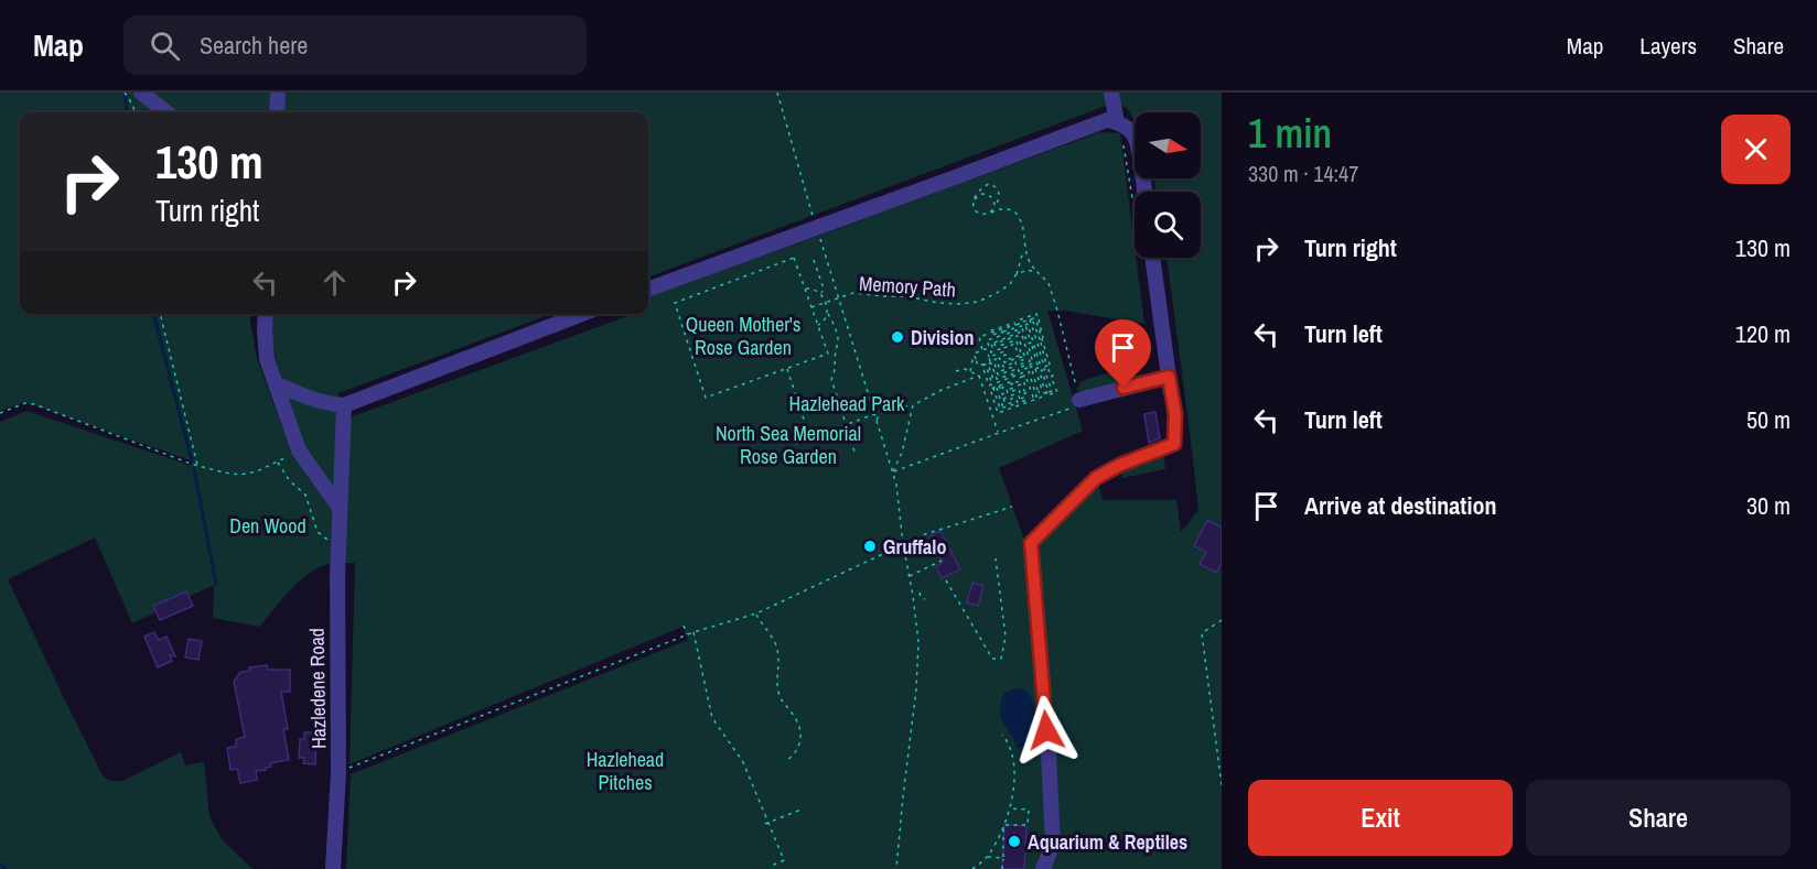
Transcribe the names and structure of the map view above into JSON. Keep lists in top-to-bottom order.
{
  "streets": {
    "street": ["Hazledene Road"],
    "path": ["Memory Path"]
  },
  "parks": [
    "Queen Mother's Rose Garden",
    "Hazlehead Park",
    "North Sea Memorial Rose Garden",
    "Den Wood",
    "Hazlehead Pitches"
  ],
  "places": ["Division", "Gruffalo", "Aquarium & Reptiles"],
  "north": "right",
  "page": {
    "header": "Map",
    "search": "Search here",
    "nav": ["Map", "Layers", "Share"],
    "heading": ["1 min", "330 m · 14:47"],
    "turn": ["130 m", "Turn right"],
    "list": [
      {
        "name": "Turn right",
        "value": "130 m"
      },
      {
        "name": "Turn left",
        "value": "120 m"
      },
      {
        "name": "Turn left",
        "value": "50 m"
      },
      {
        "name": "Arrive at destination",
        "value": "30 m"
      }
    ],
    "buttons": ["Exit", "Share"]
  }
}
